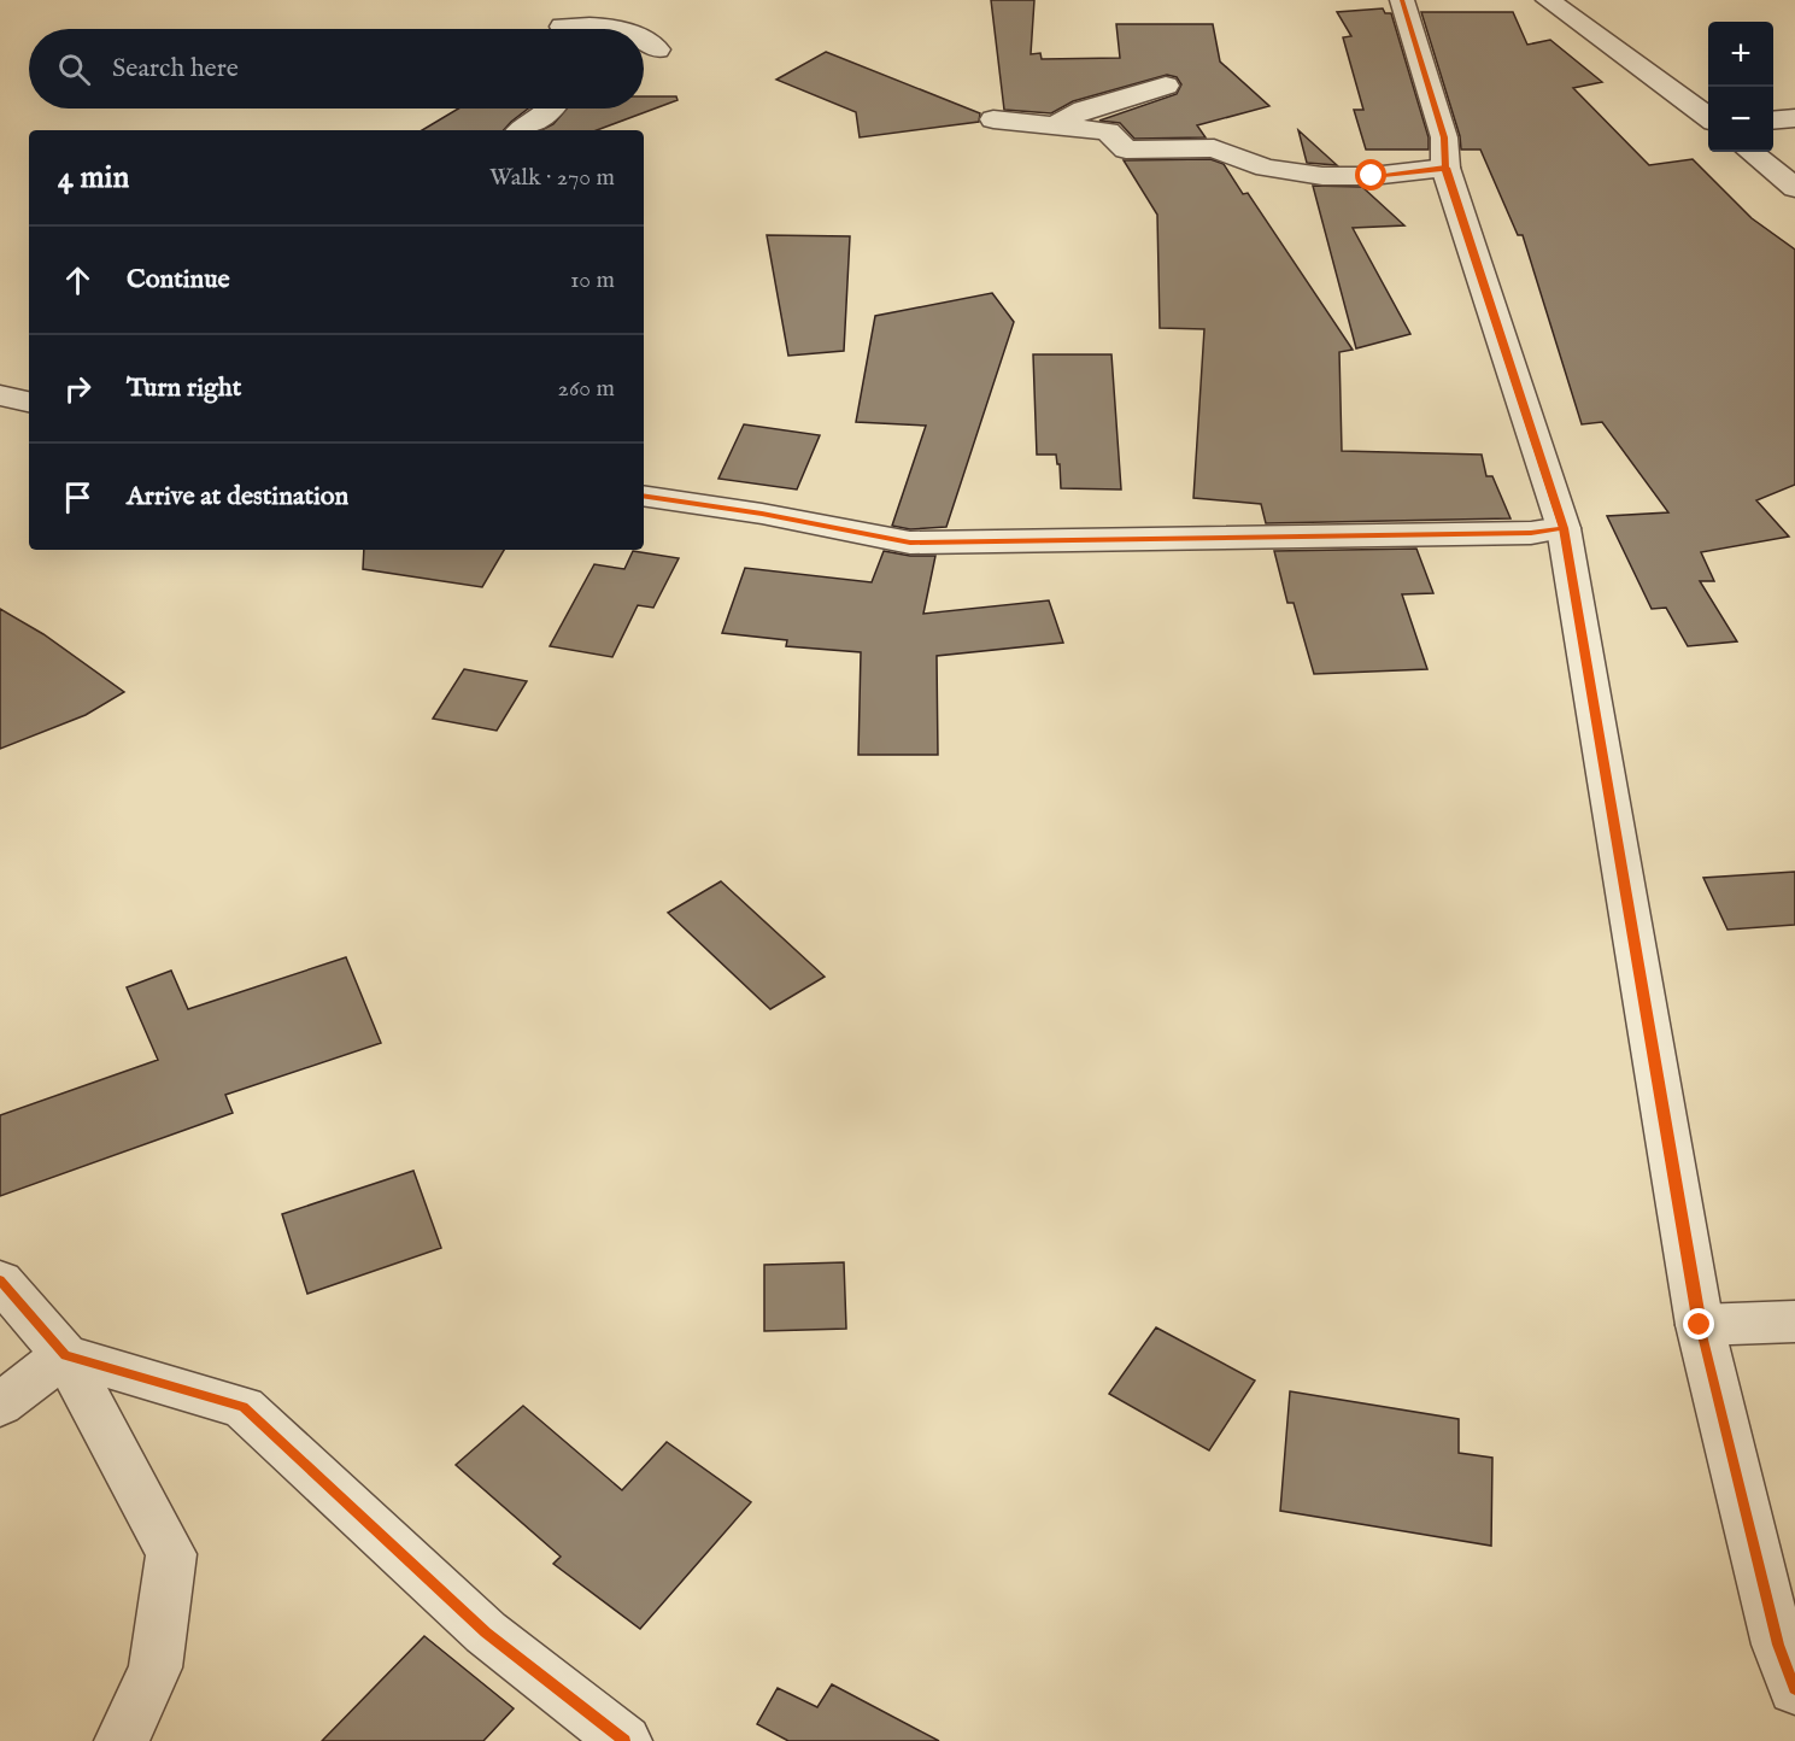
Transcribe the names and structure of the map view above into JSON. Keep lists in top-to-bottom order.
{
  "page": {
    "map_buttons": ["+", "−"],
    "search": "Search here",
    "heading": ["4 min", "Walk · 270 m"],
    "list": [
      ["Continue", "10 m"],
      ["Turn right", "260 m"],
      "Arrive at destination"
    ]
  }
}
